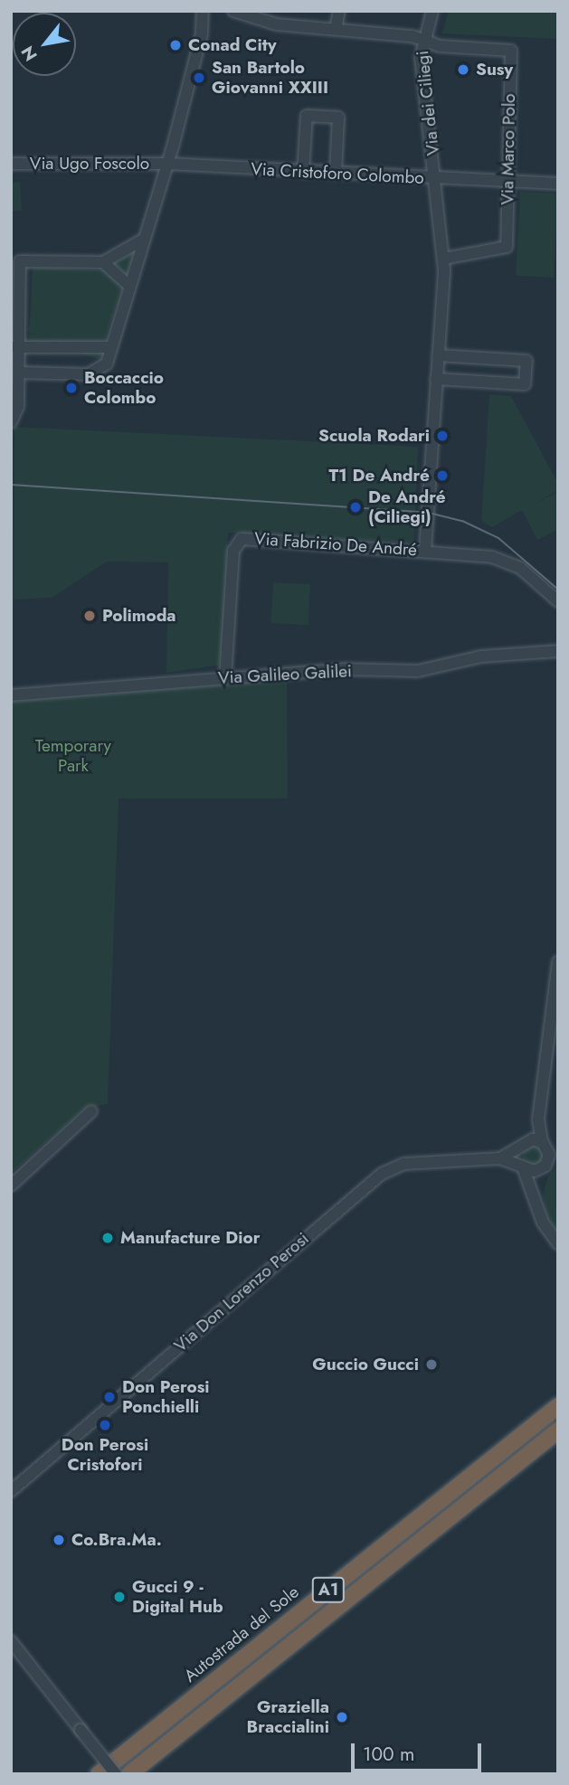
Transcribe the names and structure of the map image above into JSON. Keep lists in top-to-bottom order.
{
  "streets": {
    "highway": ["A1", "Autostrada del Sole"],
    "street": [
      "Via dei Ciliegi",
      "Via Marco Polo",
      "Via Ugo Foscolo",
      "Via Cristoforo Colombo",
      "Via Fabrizio De André",
      "Via Galileo Galilei",
      "Via Don Lorenzo Perosi"
    ]
  },
  "crossings": [
    ["Via dei Ciliegi", "Via Marco Polo"],
    ["Via dei Ciliegi", "Via Cristoforo Colombo"],
    ["Via dei Ciliegi", "Via Fabrizio De André"],
    ["Via Marco Polo", "Via Cristoforo Colombo"],
    ["Via Ugo Foscolo", "Via Cristoforo Colombo"],
    ["Via Fabrizio De André", "Via Galileo Galilei"]
  ],
  "parks": ["Temporary Park"],
  "places": [
    "Conad City",
    "Susy",
    "San Bartolo Giovanni XXIII",
    "Boccaccio Colombo",
    "Scuola Rodari",
    "T1 De André",
    "De André (Ciliegi)",
    "Polimoda",
    "Manufacture Dior",
    "Guccio Gucci",
    "Don Perosi Ponchielli",
    "Don Perosi Cristofori",
    "Co.Bra.Ma.",
    "Gucci 9 - Digital Hub",
    "Graziella Braccialini"
  ],
  "scale_bar": "100 m",
  "north": "bottom left"
}
